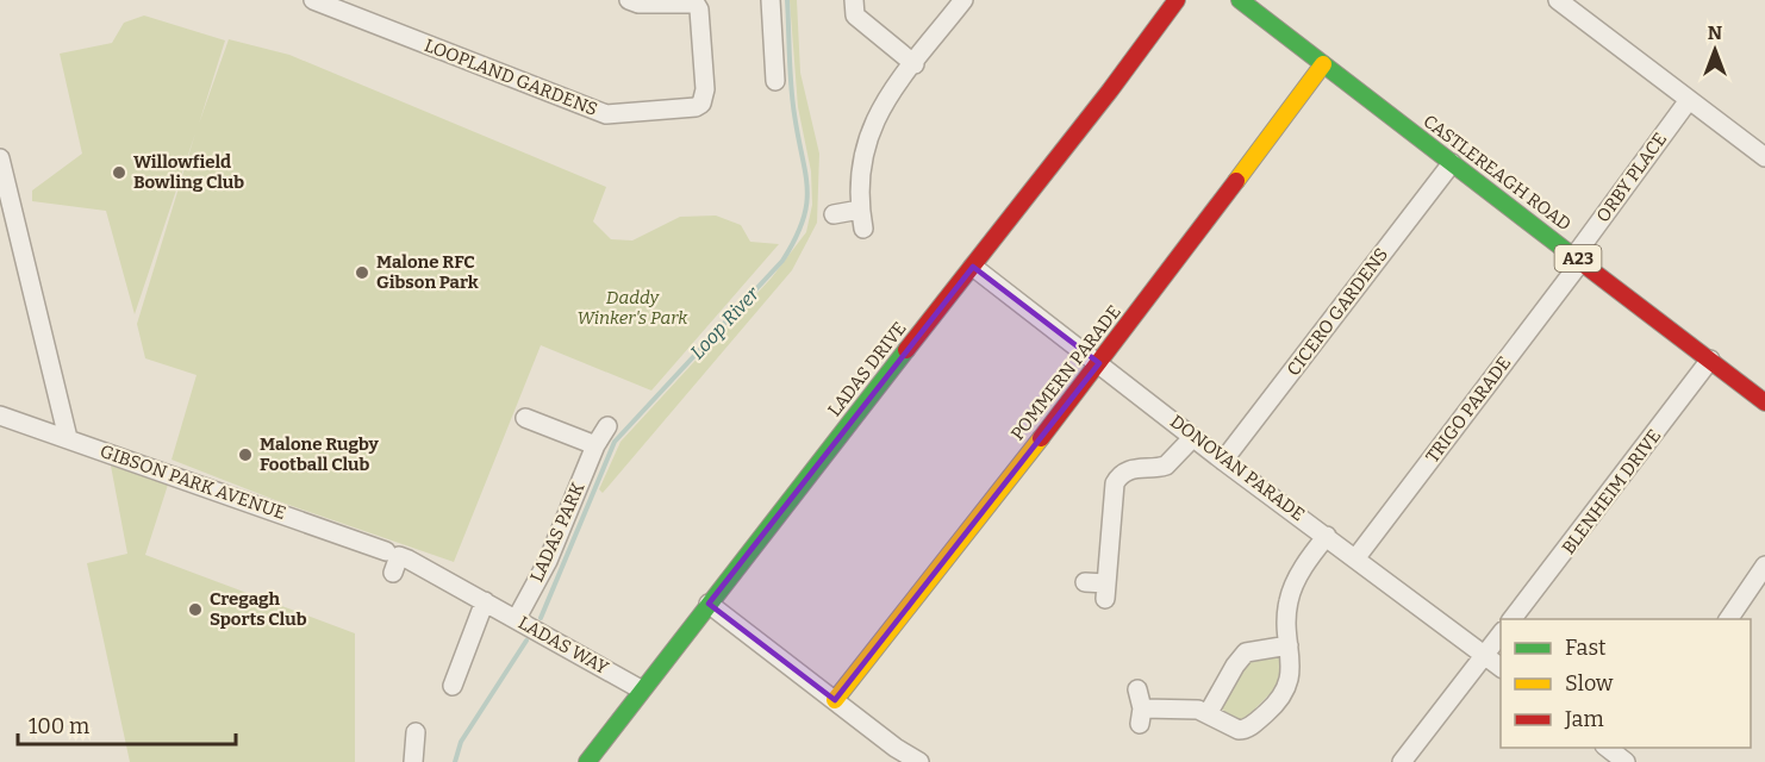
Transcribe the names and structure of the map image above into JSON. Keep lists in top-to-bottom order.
{
  "streets": {
    "street": [
      "LOOPLAND GARDENS",
      "CASTLEREAGH ROAD",
      "ORBY PLACE",
      "A23",
      "CICERO GARDENS",
      "LADAS DRIVE",
      "POMMERN PARADE",
      "TRIGO PARADE",
      "DONOVAN PARADE",
      "GIBSON PARK AVENUE",
      "BLENHEIM DRIVE",
      "LADAS PARK",
      "LADAS WAY"
    ]
  },
  "crossings": [
    ["CASTLEREAGH ROAD", "ORBY PLACE"],
    ["CASTLEREAGH ROAD", "CICERO GARDENS"],
    ["CASTLEREAGH ROAD", "POMMERN PARADE"],
    ["CASTLEREAGH ROAD", "TRIGO PARADE"],
    ["CASTLEREAGH ROAD", "BLENHEIM DRIVE"],
    ["ORBY PLACE", "TRIGO PARADE"],
    ["CICERO GARDENS", "DONOVAN PARADE"],
    ["LADAS DRIVE", "DONOVAN PARADE"],
    ["LADAS DRIVE", "LADAS WAY"],
    ["POMMERN PARADE", "DONOVAN PARADE"],
    ["TRIGO PARADE", "DONOVAN PARADE"],
    ["LADAS PARK", "LADAS WAY"]
  ],
  "water": ["Loop River"],
  "parks": ["Daddy Winker's Park"],
  "places": [
    "Willowfield Bowling Club",
    "Malone RFC Gibson Park",
    "Malone Rugby Football Club",
    "Cregagh Sports Club"
  ],
  "legend": ["Fast", "Slow", "Jam"],
  "scale_bar": "100 m",
  "north": "top"
}
